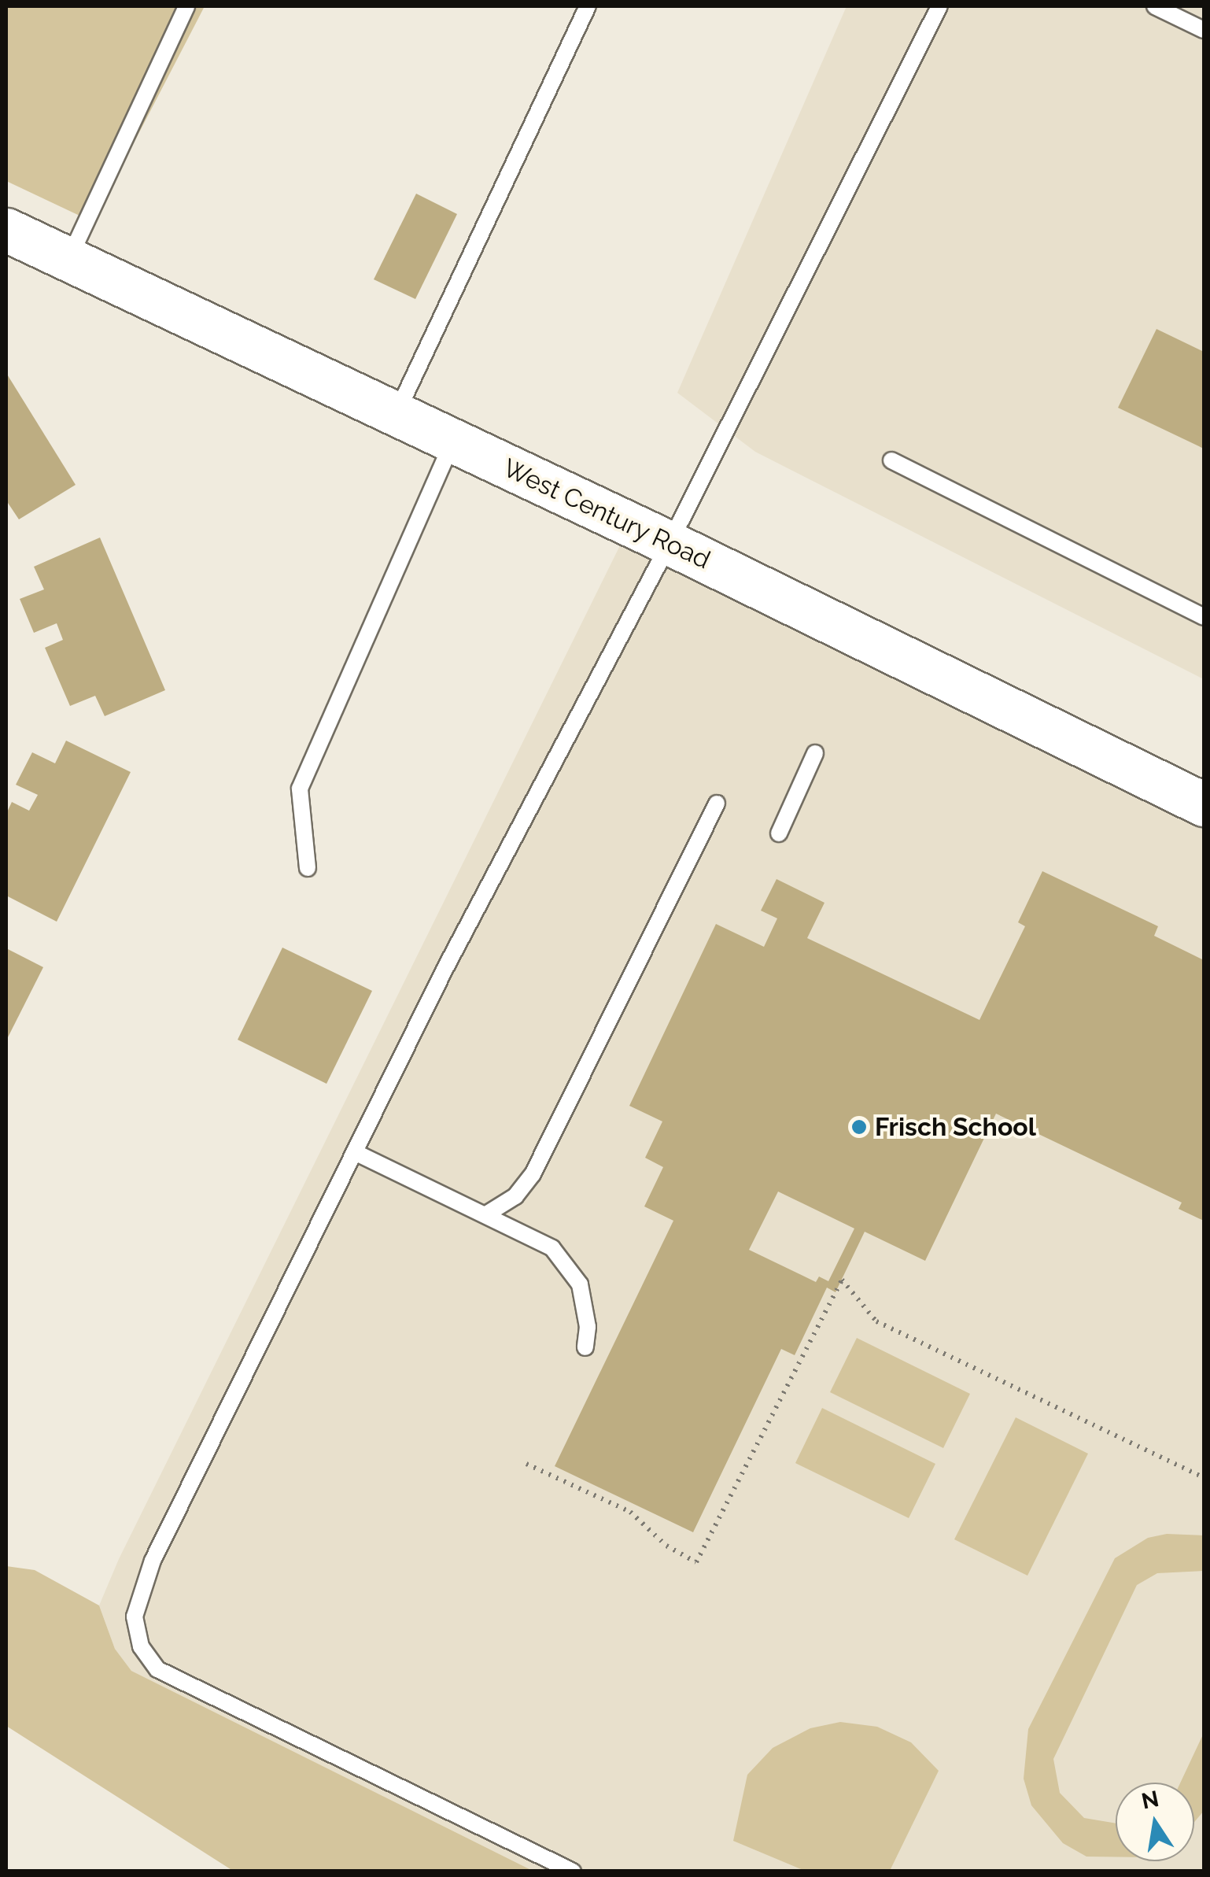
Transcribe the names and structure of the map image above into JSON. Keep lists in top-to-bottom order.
{
  "streets": {
    "main road": ["West Century Road"]
  },
  "places": ["Frisch School"],
  "north": "top"
}
